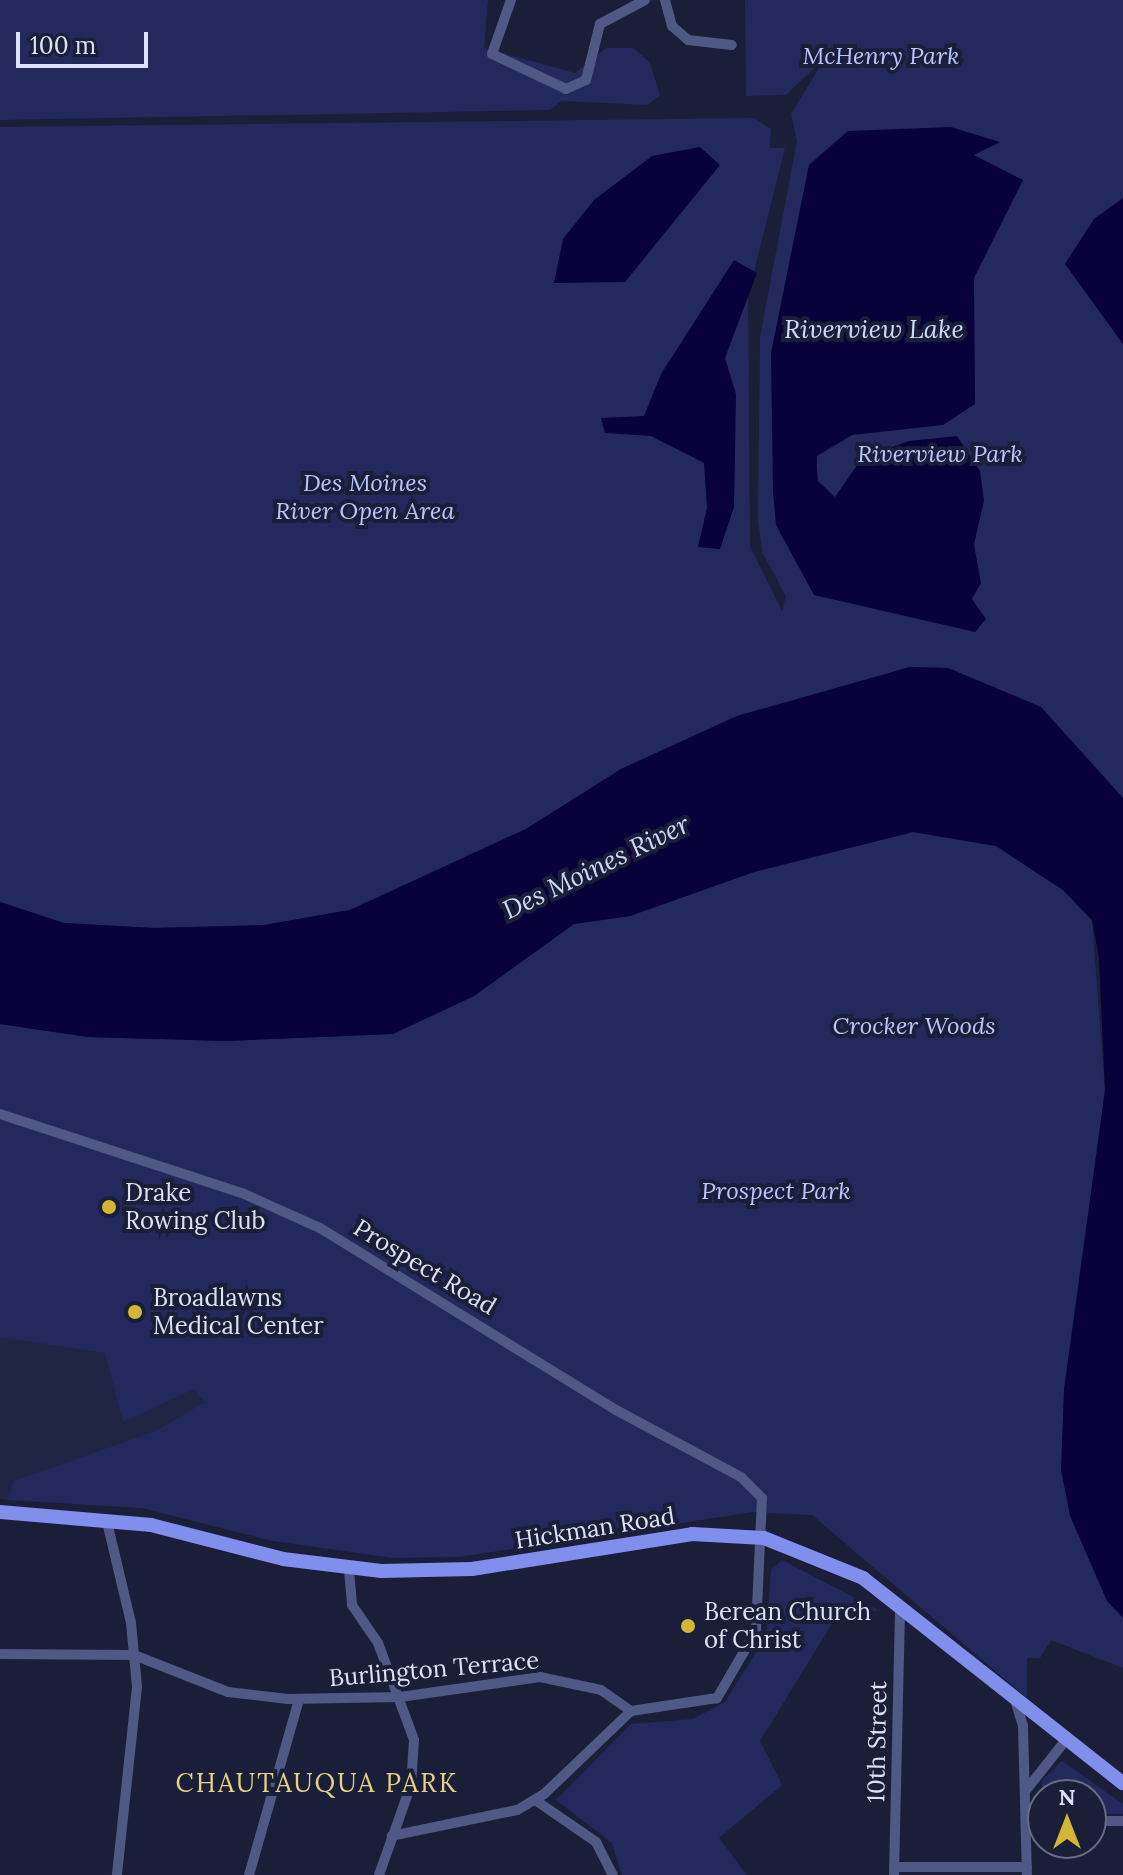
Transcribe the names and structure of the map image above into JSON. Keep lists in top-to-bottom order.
{
  "streets": {
    "main road": ["Hickman Road"],
    "street": ["Prospect Road", "Burlington Terrace", "10th Street"]
  },
  "crossings": [
    ["Prospect Road", "Hickman Road"],
    ["Prospect Road", "Burlington Terrace"],
    ["Hickman Road", "10th Street"]
  ],
  "districts": ["CHAUTAUQUA PARK"],
  "water": ["Riverview Lake", "Des Moines River"],
  "parks": [
    "McHenry Park",
    "Riverview Park",
    "Des Moines River Open Area",
    "Crocker Woods",
    "Prospect Park"
  ],
  "places": ["Drake Rowing Club", "Broadlawns Medical Center", "Berean Church of Christ"],
  "scale_bar": "100 m",
  "north": "top"
}
